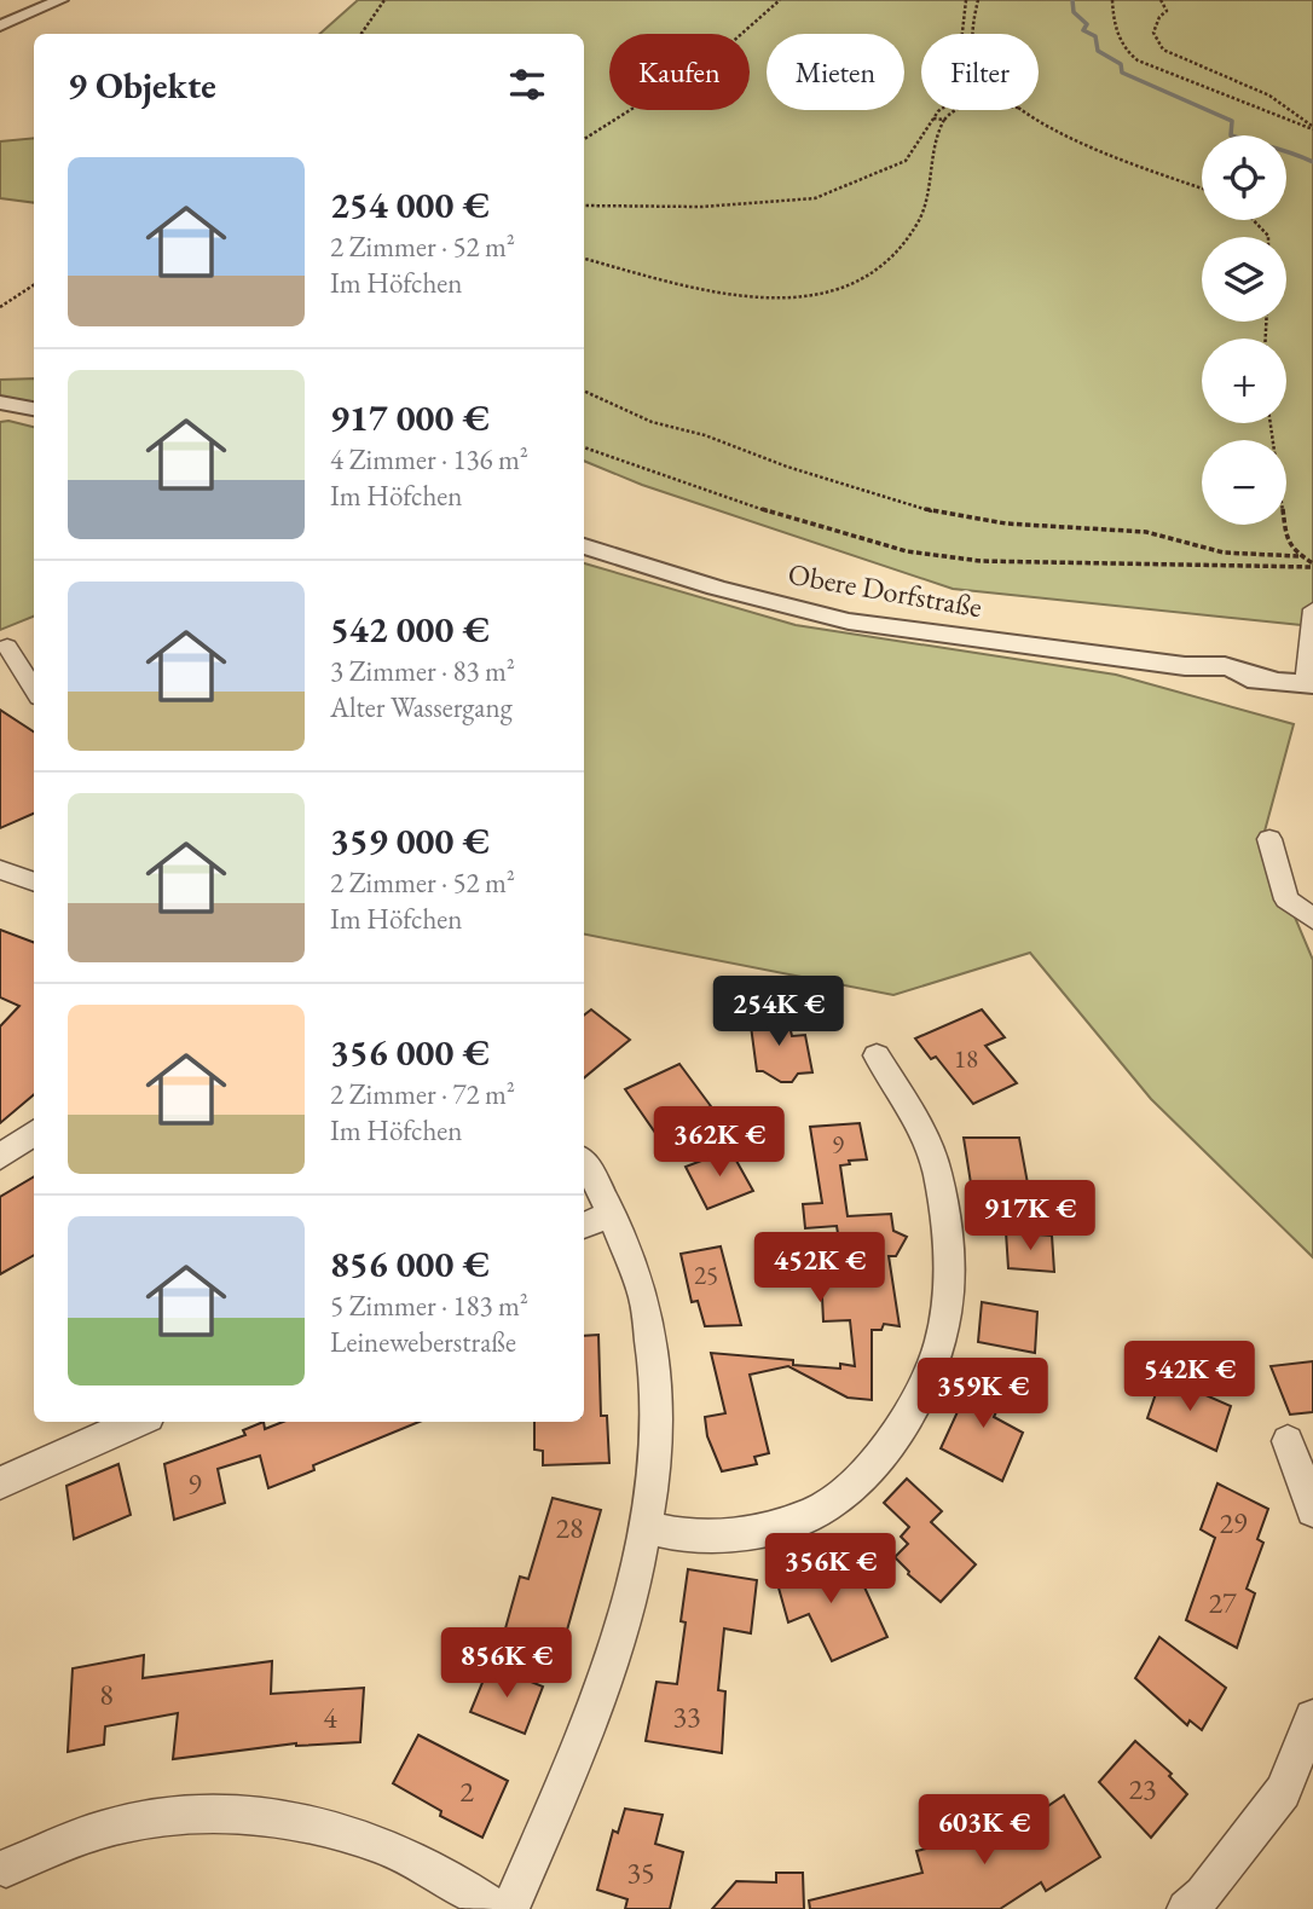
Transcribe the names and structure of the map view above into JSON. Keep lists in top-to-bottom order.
{
  "streets": {
    "street": ["Obere Dorfstraße"]
  },
  "house_numbers": [
    "18",
    "9",
    "25",
    "9",
    "29",
    "28",
    "27",
    "8",
    "33",
    "4",
    "23",
    "2",
    "35"
  ],
  "page": {
    "chip": ["Kaufen", "Mieten", "Filter"],
    "heading": "9 Objekte",
    "map_buttons": ["+", "−"],
    "list": [
      {
        "name": "254 000 €",
        "note": "2 Zimmer · 52 m² · Im Höfchen"
      },
      {
        "name": "917 000 €",
        "note": "4 Zimmer · 136 m² · Im Höfchen"
      },
      {
        "name": "542 000 €",
        "note": "3 Zimmer · 83 m² · Alter Wassergang"
      },
      {
        "name": "359 000 €",
        "note": "2 Zimmer · 52 m² · Im Höfchen"
      },
      {
        "name": "356 000 €",
        "note": "2 Zimmer · 72 m² · Im Höfchen"
      },
      {
        "name": "856 000 €",
        "note": "5 Zimmer · 183 m² · Leineweberstraße"
      }
    ],
    "price": [
      "254K €",
      "362K €",
      "917K €",
      "452K €",
      "542K €",
      "359K €",
      "356K €",
      "856K €",
      "603K €"
    ]
  }
}
